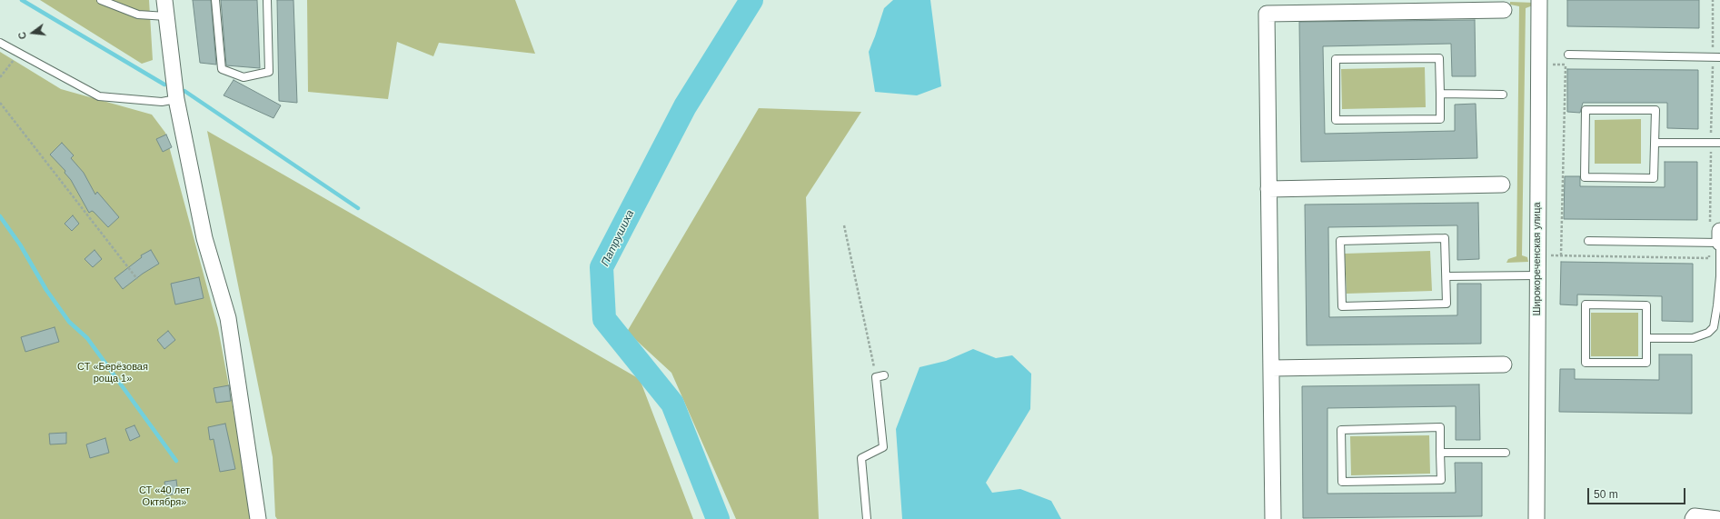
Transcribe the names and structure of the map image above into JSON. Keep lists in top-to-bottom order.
{
  "streets": {
    "street": ["Широкореченская улица"]
  },
  "water": ["Патрушиха"],
  "parks": ["СТ «Берёзовая роща 1»", "СТ «40 лет Октября»"],
  "scale_bar": "50 m",
  "north": "left"
}
